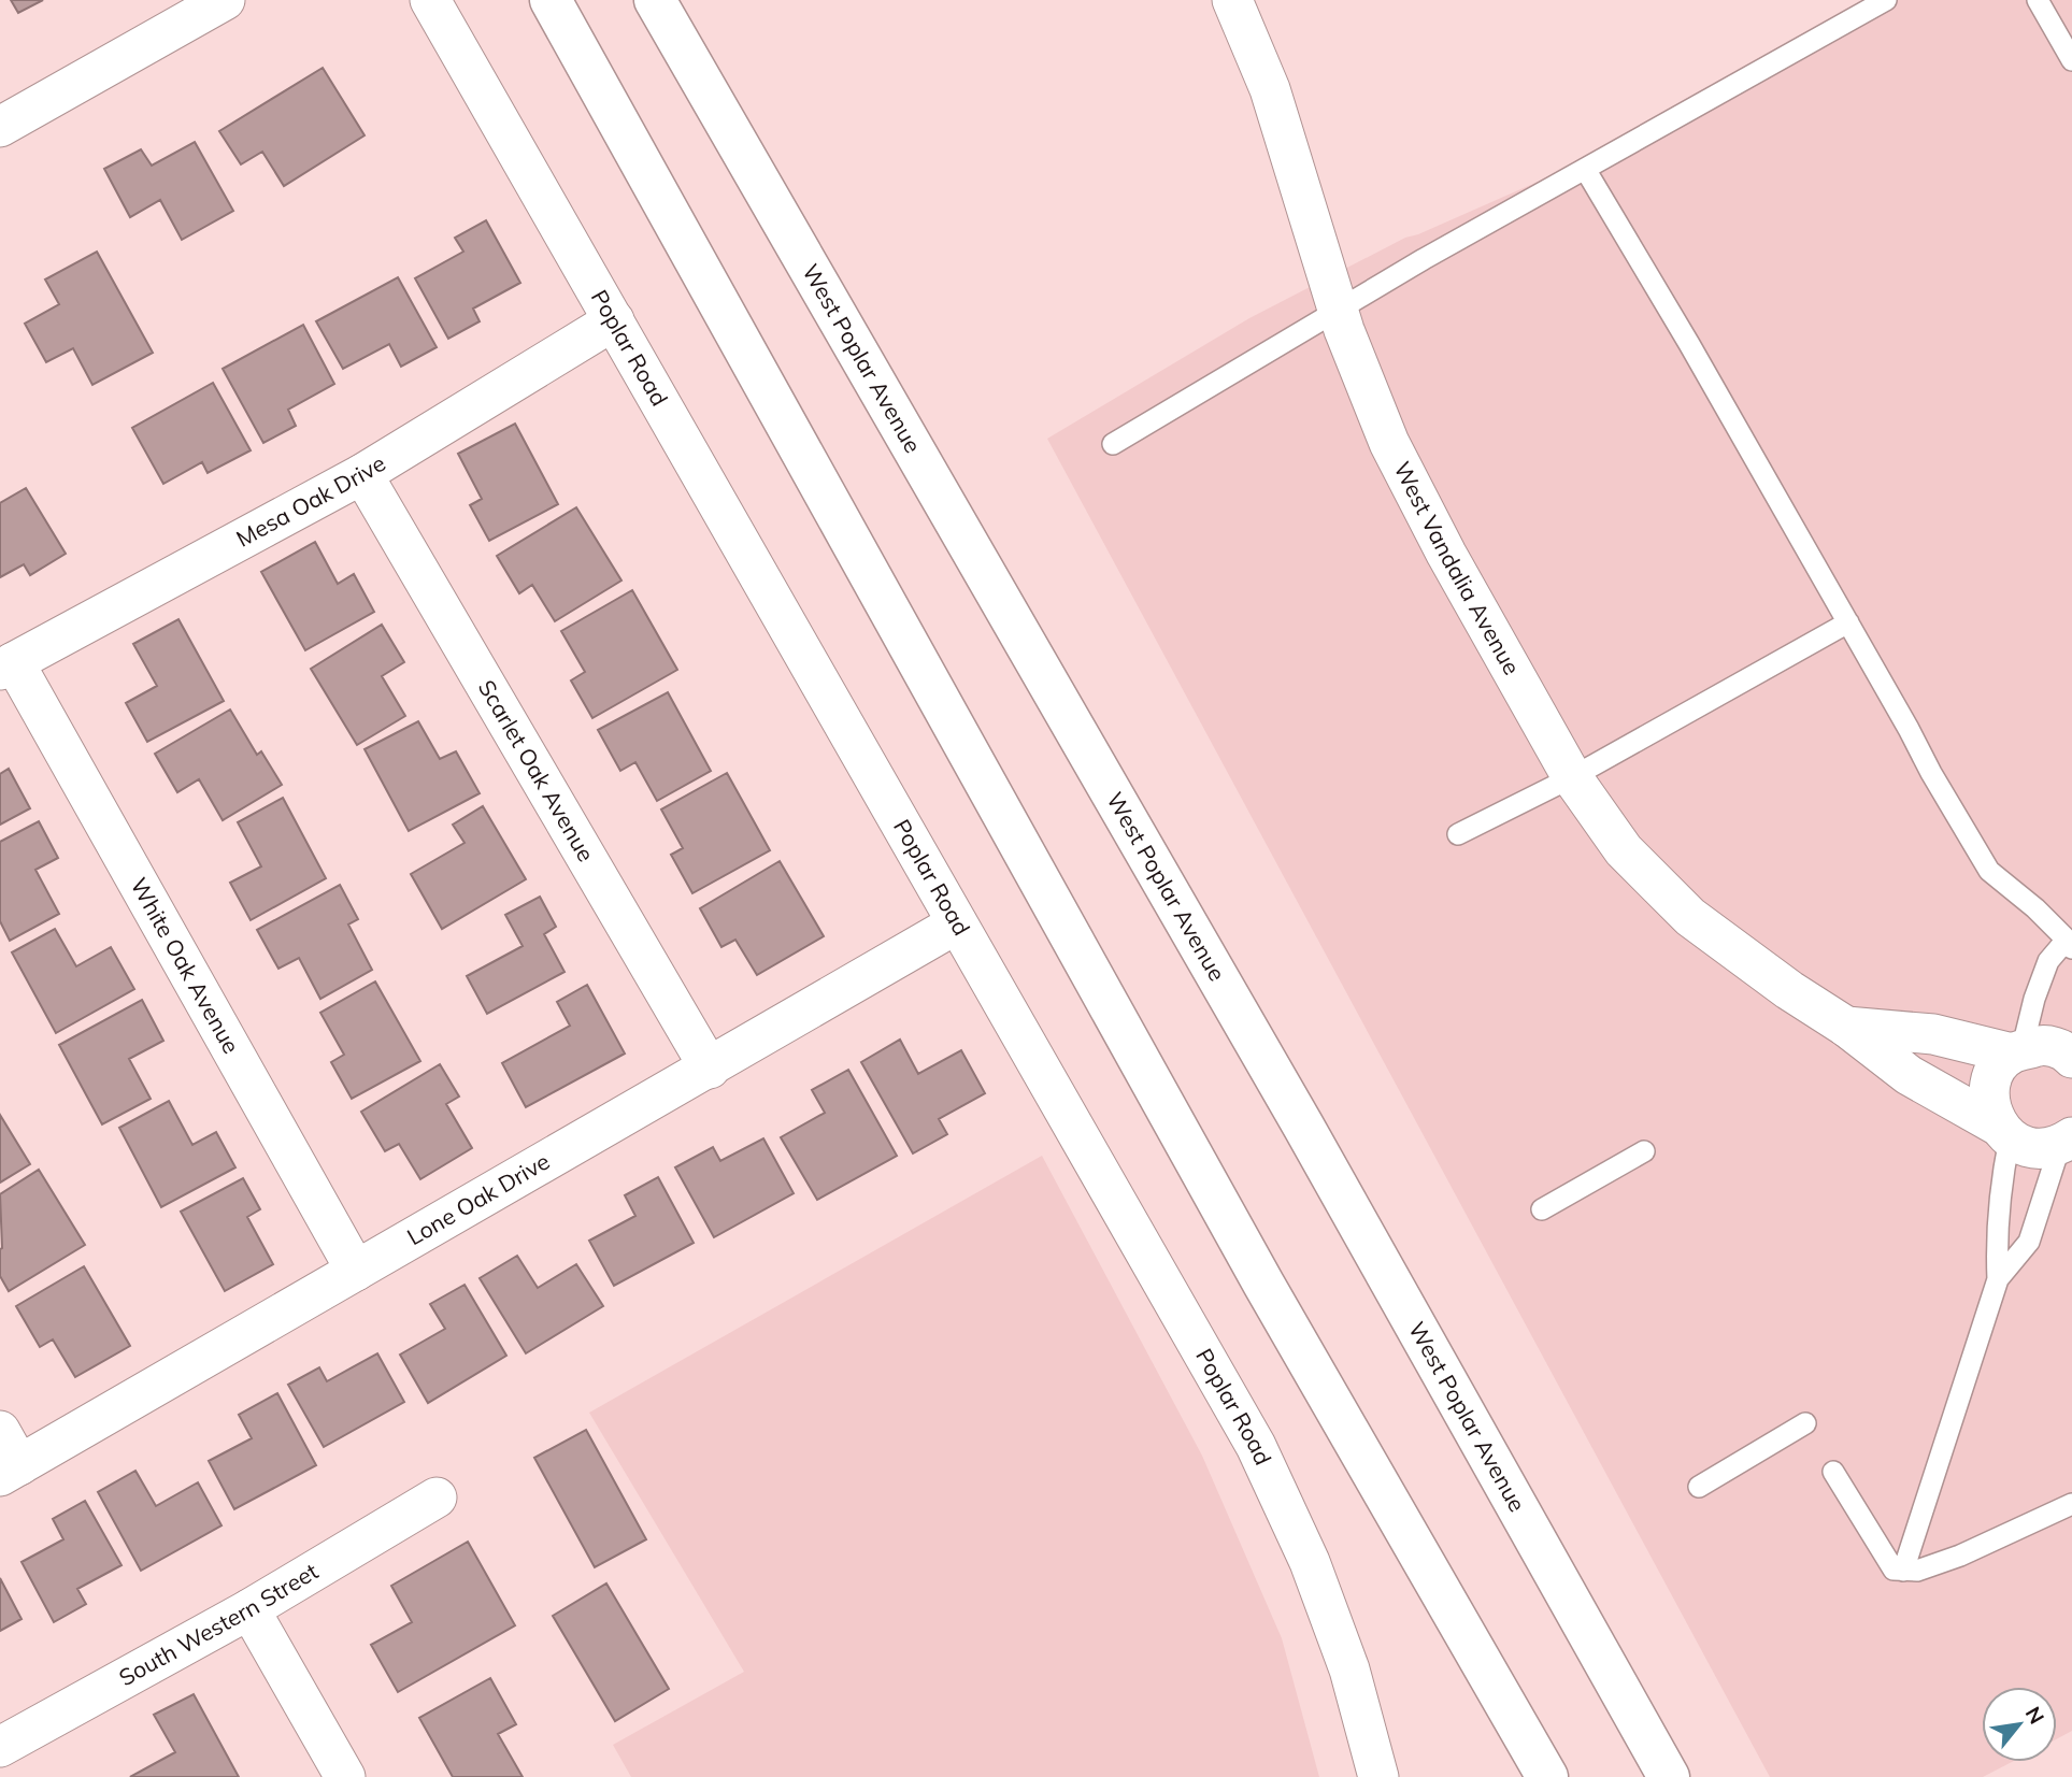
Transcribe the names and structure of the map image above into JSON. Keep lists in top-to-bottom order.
{
  "streets": {
    "main road": ["West Poplar Avenue"],
    "street": [
      "Poplar Road",
      "Mesa Oak Drive",
      "West Vandalia Avenue",
      "Scarlet Oak Avenue",
      "White Oak Avenue",
      "Lone Oak Drive",
      "South Western Street"
    ]
  },
  "crossings": [
    ["Poplar Road", "Mesa Oak Drive"],
    ["Poplar Road", "Lone Oak Drive"],
    ["Mesa Oak Drive", "Scarlet Oak Avenue"],
    ["Mesa Oak Drive", "White Oak Avenue"],
    ["Scarlet Oak Avenue", "Lone Oak Drive"],
    ["White Oak Avenue", "Lone Oak Drive"]
  ],
  "north": "top right"
}
